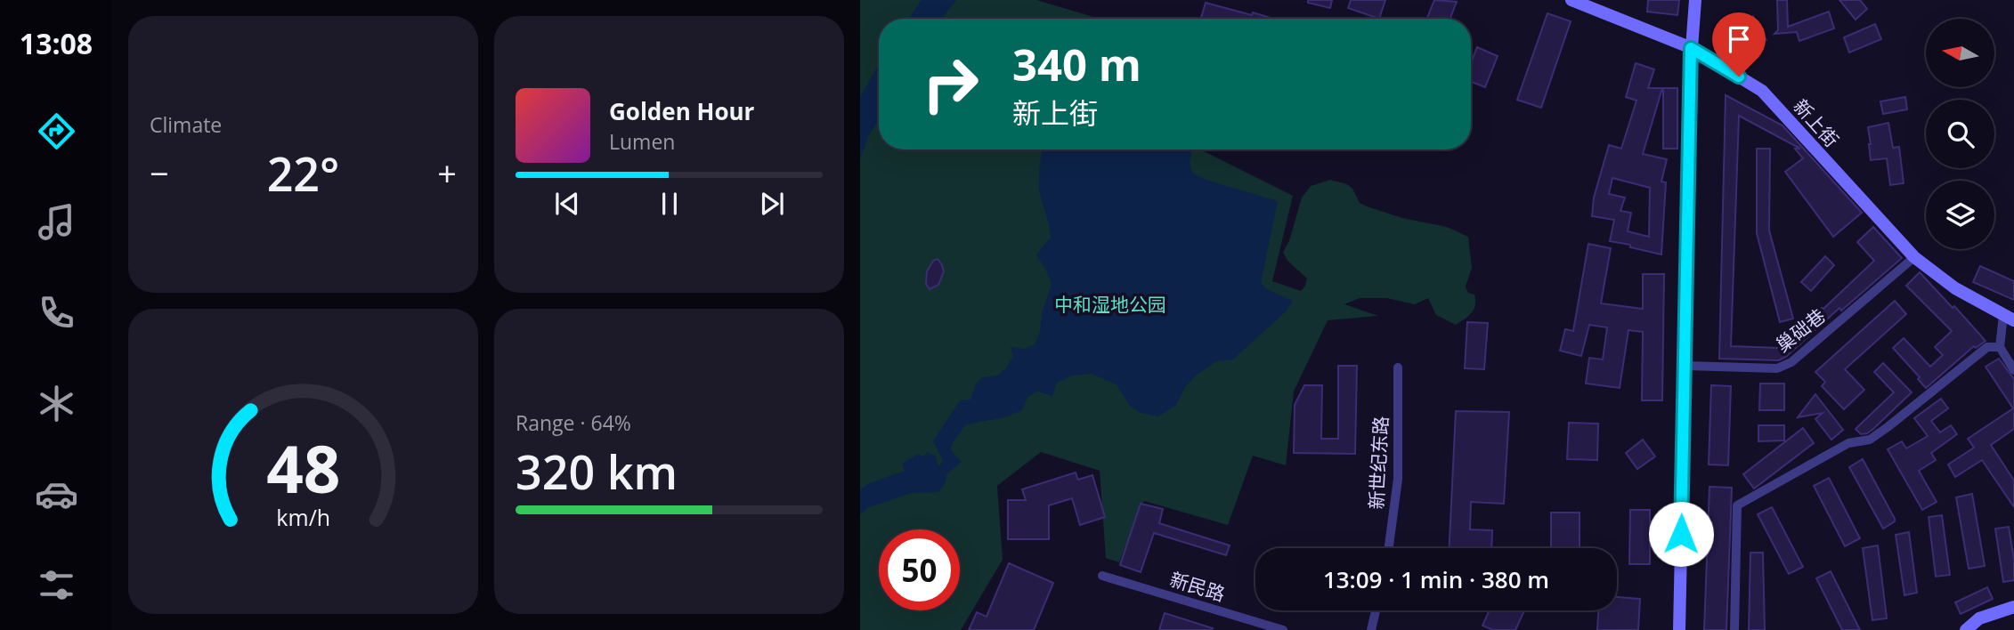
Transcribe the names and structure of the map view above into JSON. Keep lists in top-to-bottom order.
{
  "streets": {
    "main road": ["新上街"],
    "street": ["巢础巷", "新世纪东路", "新民路"]
  },
  "crossings": [
    ["新上街", "巢础巷"]
  ],
  "parks": ["中和湿地公园"],
  "north": "left",
  "page": {
    "tabs": "13:08",
    "tile": [
      "Climate",
      ["Range · 64%", "320 km"]
    ],
    "turn": ["340 m", "新上街"],
    "song": ["Golden Hour", "Lumen"],
    "heat": ["−", "22°", "+"],
    "limit": "50",
    "trip": "13:09 · 1 min · 380 m",
    "gauge": ["48", "km/h"]
  }
}
